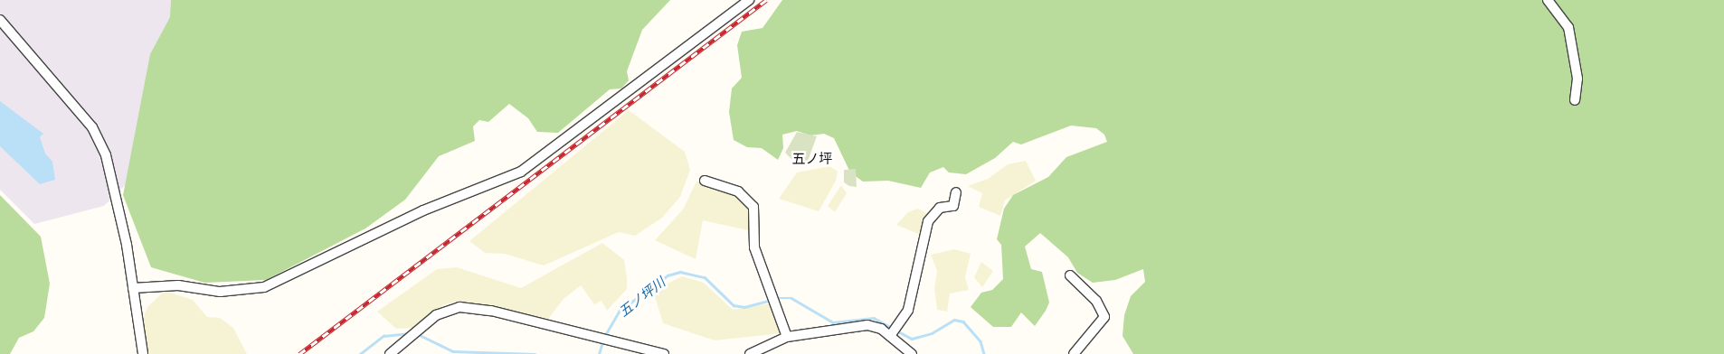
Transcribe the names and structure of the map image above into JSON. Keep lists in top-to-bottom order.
{
  "districts": ["五ノ坪"],
  "water": ["五ノ坪川"]
}
